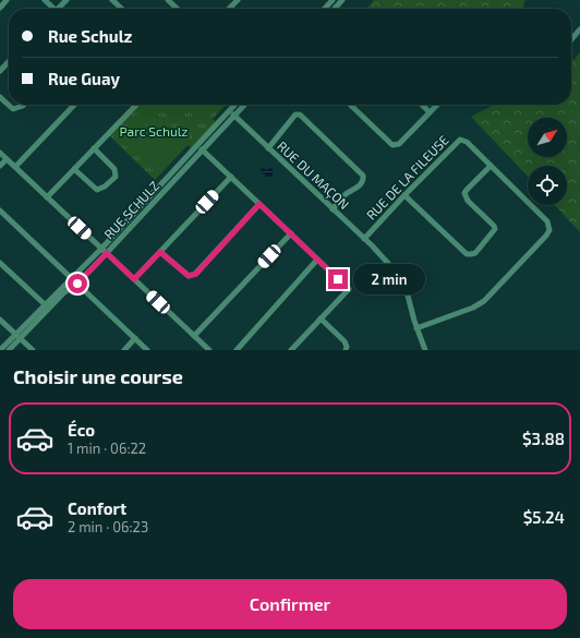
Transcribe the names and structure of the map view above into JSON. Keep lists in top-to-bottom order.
{
  "streets": {
    "street": ["RUE DU MAÇON", "RUE DE LA FILEUSE", "RUE SCHULZ"]
  },
  "crossings": [
    ["RUE DU MAÇON", "RUE DE LA FILEUSE"],
    ["RUE DU MAÇON", "RUE SCHULZ"]
  ],
  "parks": ["Parc Schulz"],
  "north": "top right",
  "page": {
    "banner": ["Rue Schulz", "Rue Guay"],
    "bubble": "2 min",
    "heading": "Choisir une course",
    "list": [
      {
        "name": "Éco",
        "note": "1 min · 06:22",
        "value": "$3.88"
      },
      {
        "name": "Confort",
        "note": "2 min · 06:23",
        "value": "$5.24"
      }
    ],
    "buttons": "Confirmer"
  }
}
